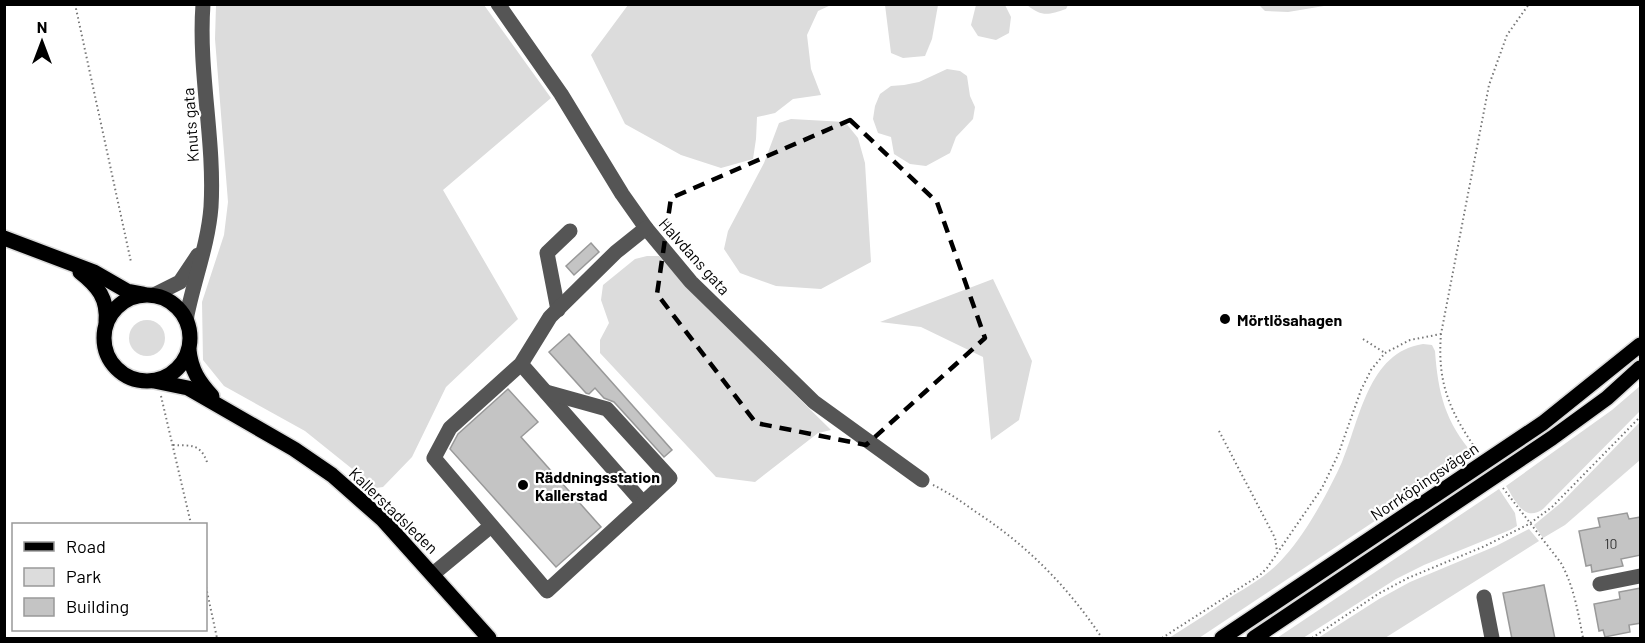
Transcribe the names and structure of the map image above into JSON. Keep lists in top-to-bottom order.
{
  "streets": {
    "main road": ["Norrköpingsvägen", "Kallerstadsleden"],
    "street": ["Knuts gata", "Halvdans gata"]
  },
  "crossings": [
    ["Knuts gata", "Kallerstadsleden"]
  ],
  "places": ["Mörtlösahagen", "Räddningsstation Kallerstad"],
  "house_numbers": ["10"],
  "legend": ["Road", "Park", "Building"],
  "north": "top"
}
